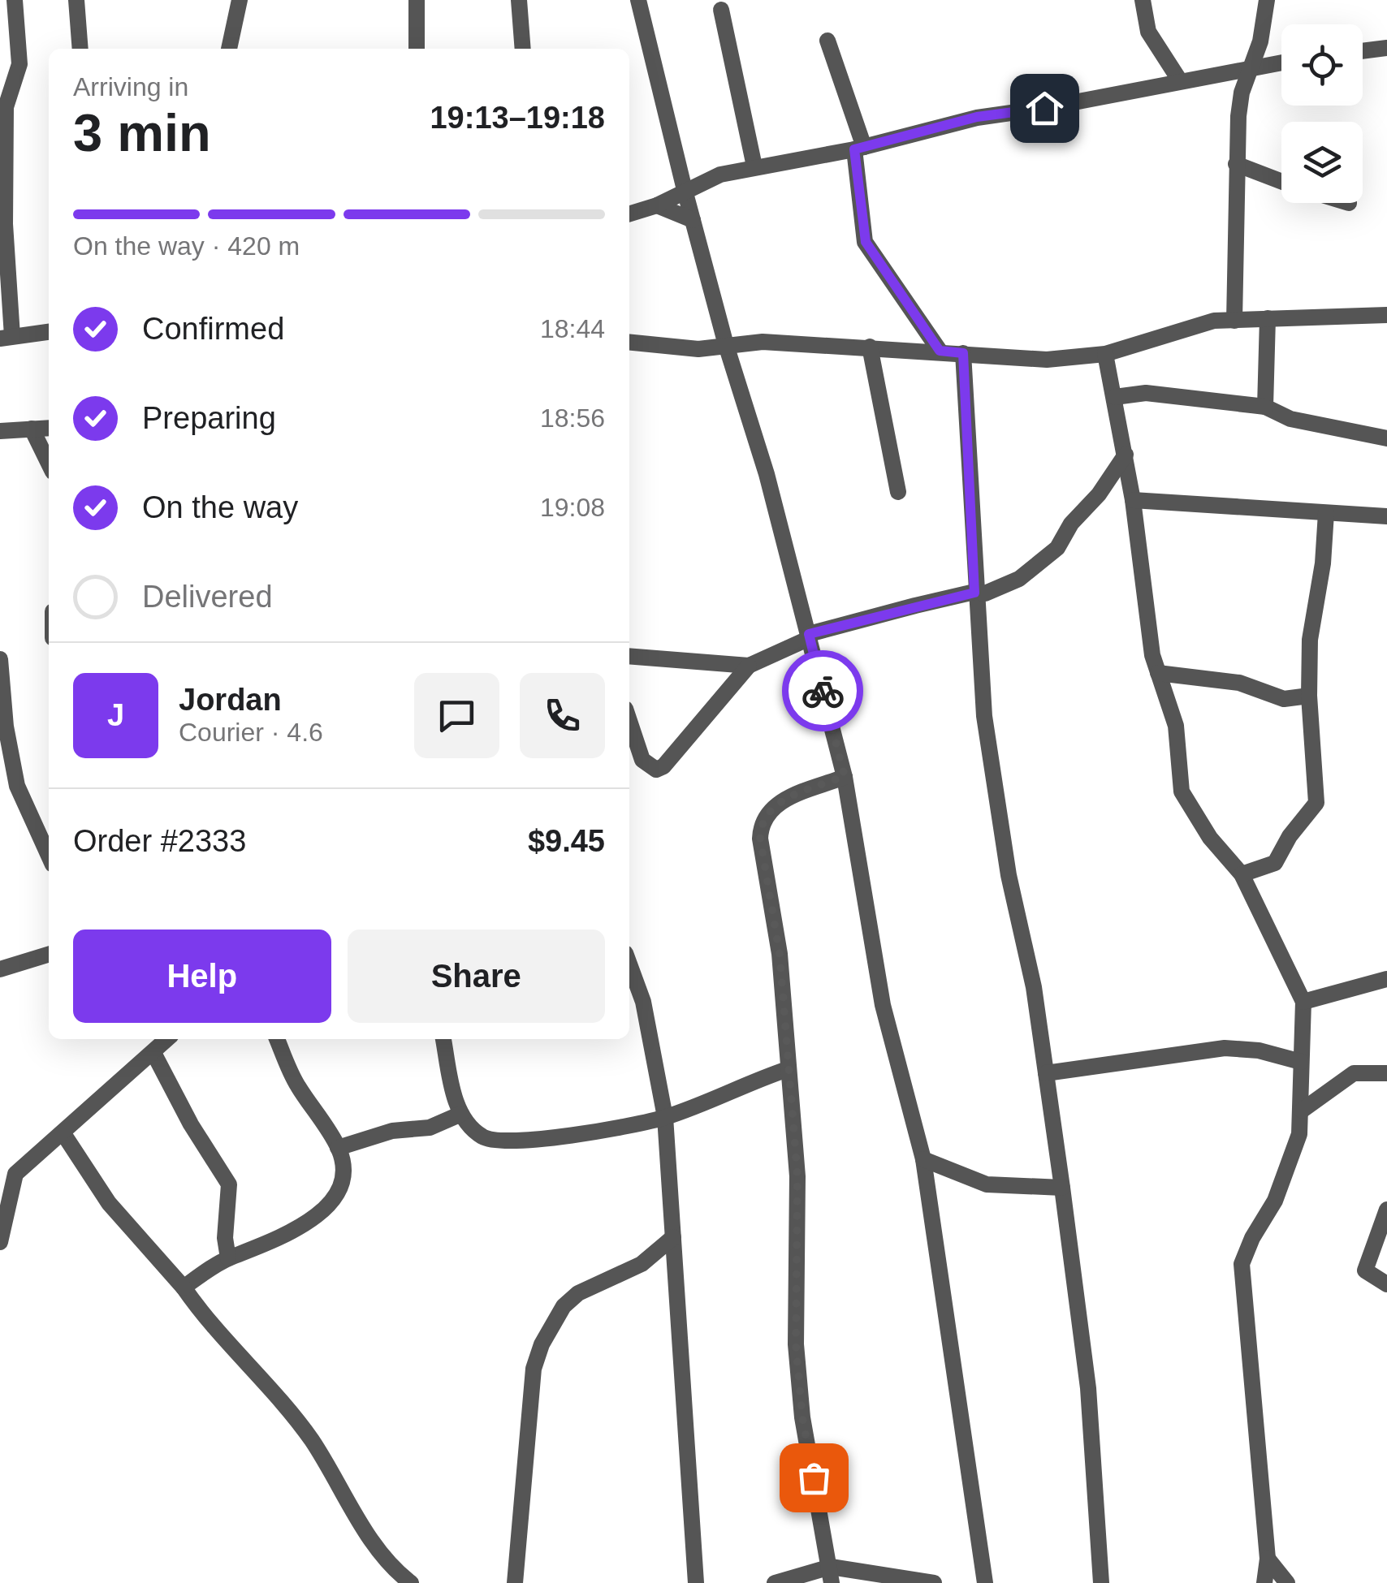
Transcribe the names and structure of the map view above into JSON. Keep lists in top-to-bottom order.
{
  "page": {
    "heading": ["3 min", "Arriving in", "19:13–19:18"],
    "panel": [
      "Jordan",
      "Courier · 4.6",
      "Order #2333",
      "$9.45"
    ],
    "bar": "On the way · 420 m",
    "list": [
      ["Confirmed", "18:44"],
      ["Preparing", "18:56"],
      ["On the way", "19:08"],
      "Delivered"
    ],
    "round": "J",
    "buttons": ["Help", "Share"]
  }
}
